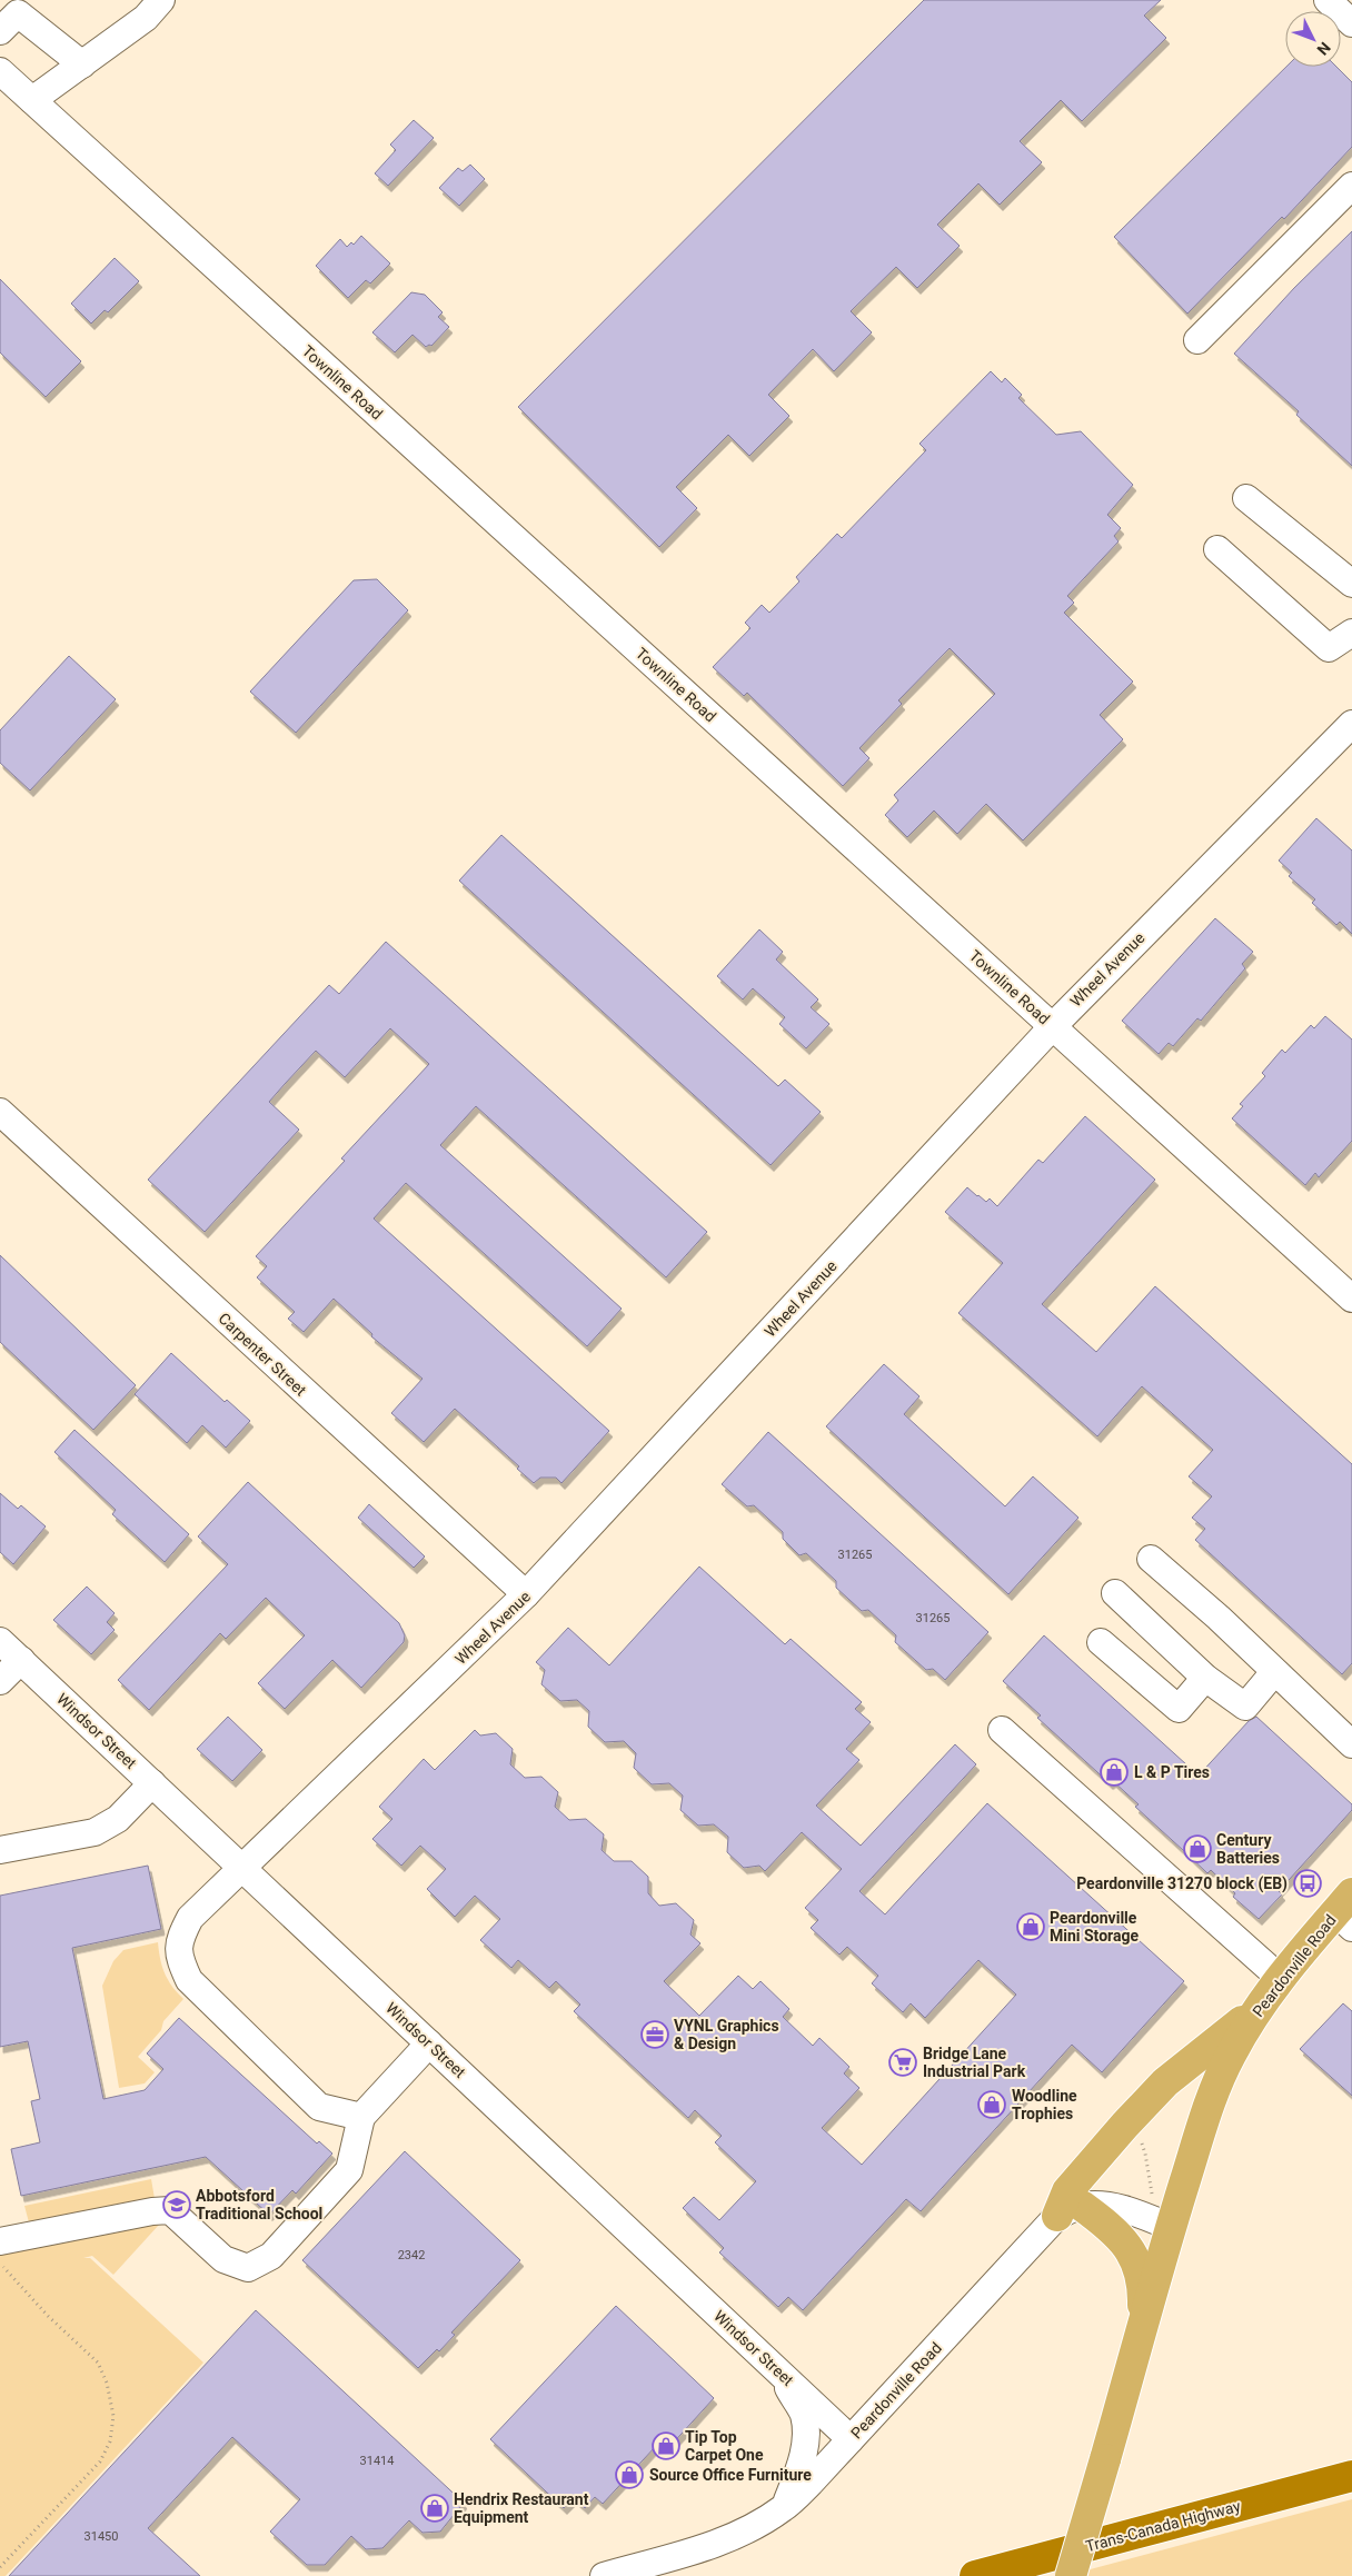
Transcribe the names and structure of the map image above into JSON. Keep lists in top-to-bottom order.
{
  "streets": {
    "highway": ["Trans-Canada Highway"],
    "main road": ["Peardonville Road"],
    "street": [
      "Townline Road",
      "Wheel Avenue",
      "Carpenter Street",
      "Windsor Street"
    ]
  },
  "crossings": [
    ["Townline Road", "Wheel Avenue"],
    ["Wheel Avenue", "Carpenter Street"],
    ["Wheel Avenue", "Windsor Street"],
    ["Windsor Street", "Peardonville Road"]
  ],
  "places": {
    "shop": [
      "L & P Tires",
      "Century Batteries",
      "Peardonville Mini Storage",
      "Woodline Trophies",
      "Tip Top Carpet One",
      "Source Office Furniture",
      "Hendrix Restaurant Equipment"
    ],
    "bus stop": ["Peardonville 31270 block (EB)"],
    "office": ["VYNL Graphics & Design"],
    "supermarket": ["Bridge Lane Industrial Park"],
    "school or university": ["Abbotsford Traditional School"]
  },
  "house_numbers": [
    "31265",
    "31265",
    "2342",
    "31414",
    "31450"
  ],
  "north": "bottom right"
}
